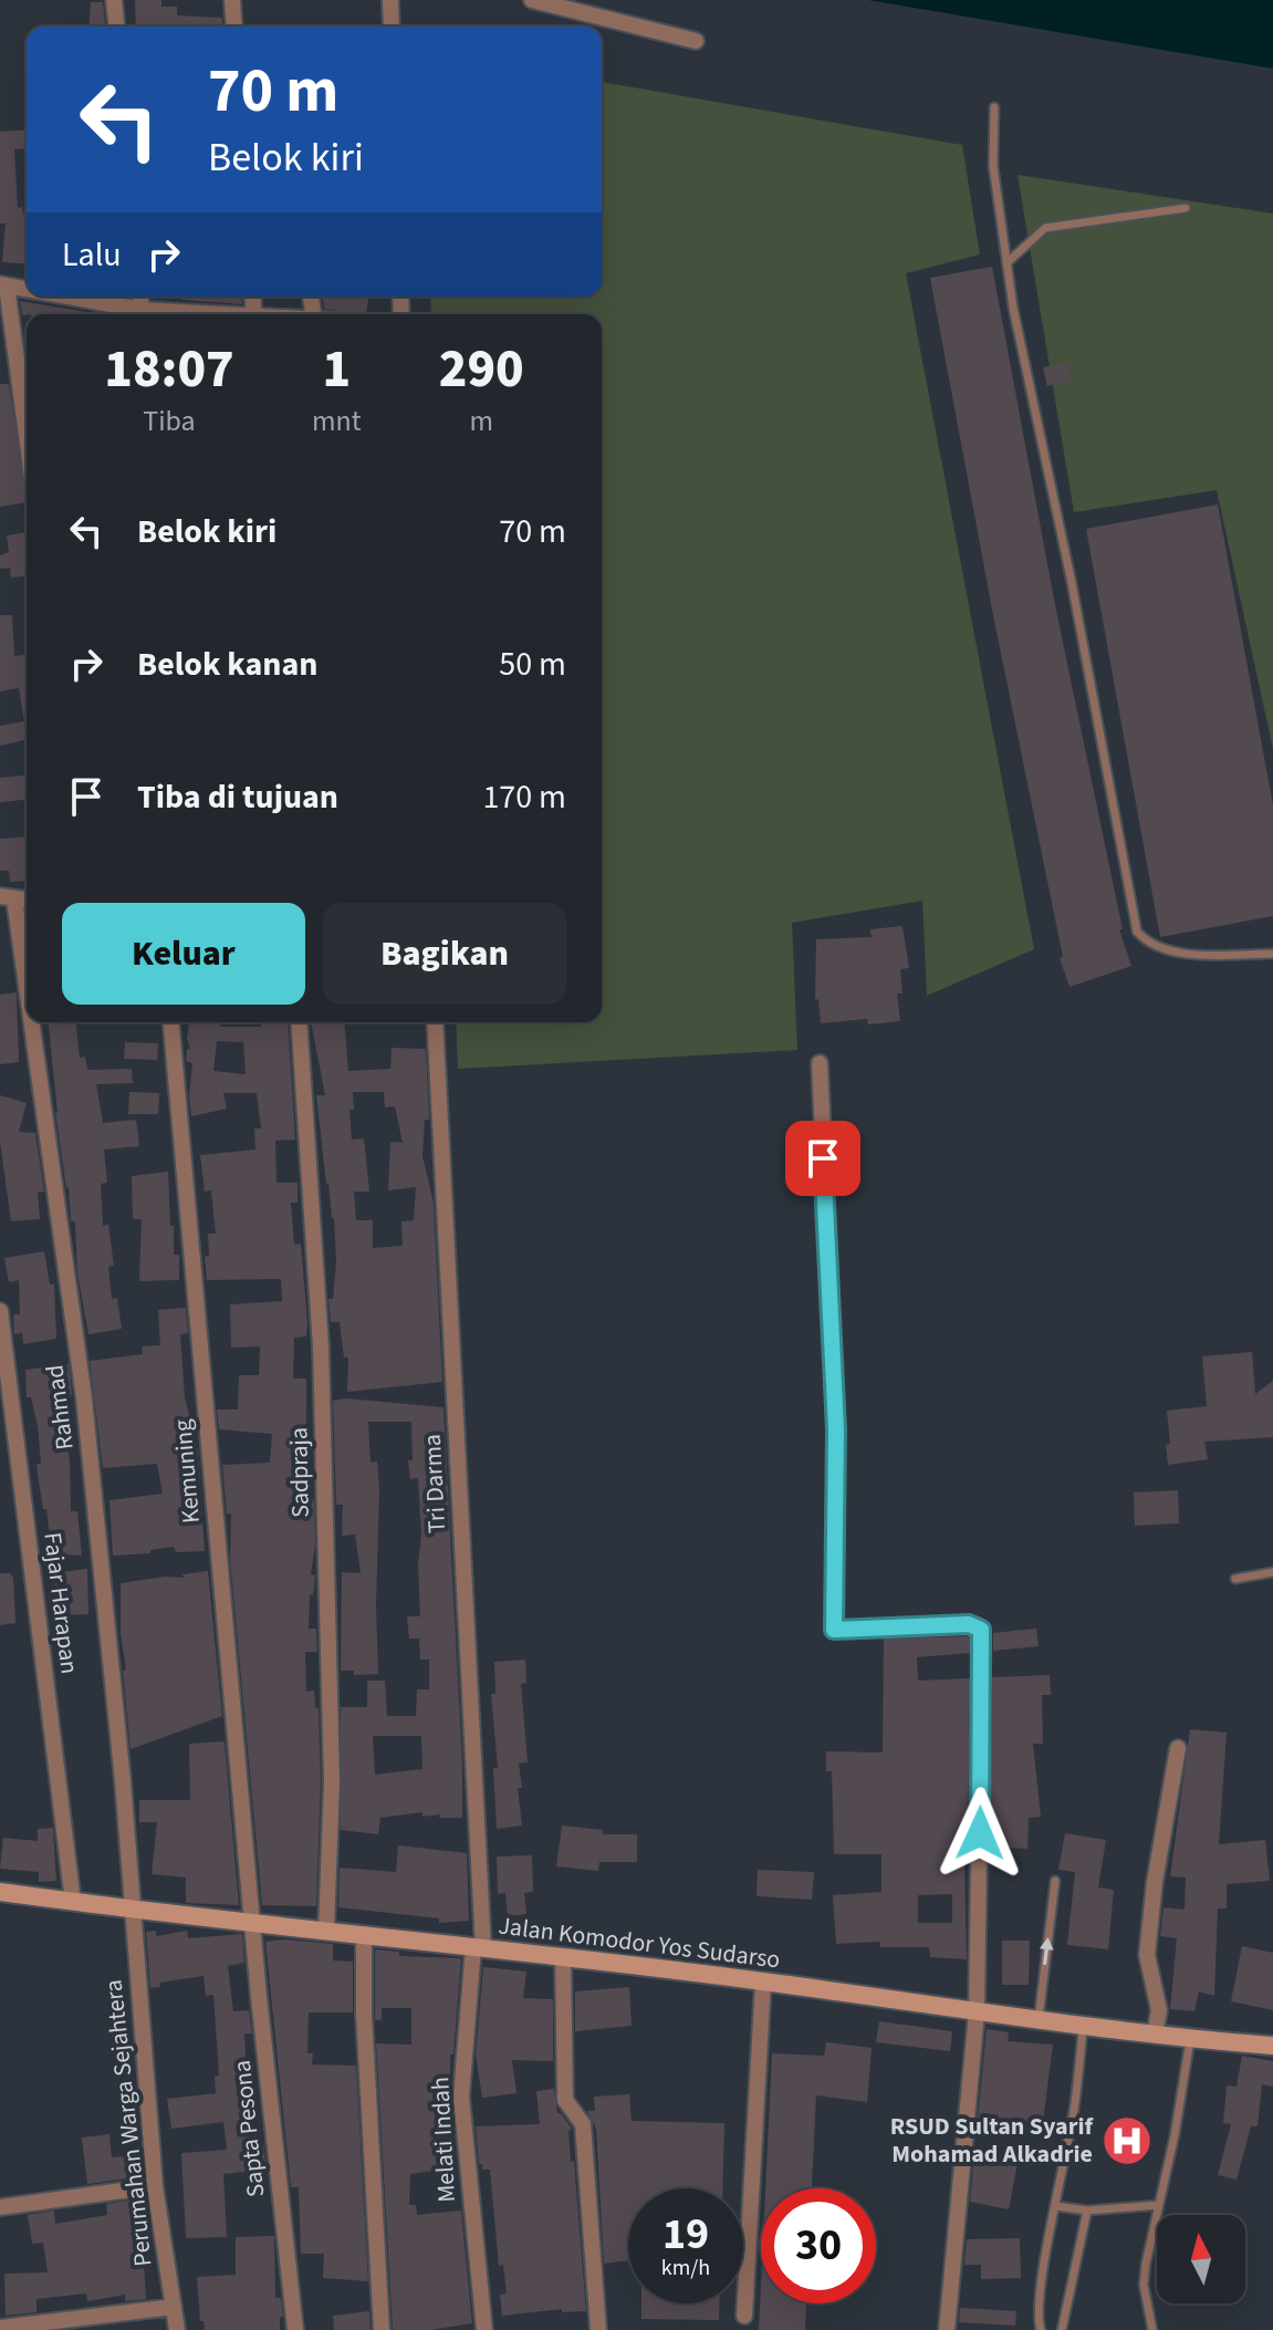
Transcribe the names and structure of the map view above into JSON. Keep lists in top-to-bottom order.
{
  "streets": {
    "street": [
      "Rahmad",
      "Kemuning",
      "Sadpraja",
      "Tri Darma",
      "Fajar Harapan",
      "Jalan Komodor Yos Sudarso",
      "Perumahan Warga Sejahtera",
      "Sapta Pesona",
      "Melati Indah"
    ]
  },
  "crossings": [
    ["Rahmad", "Jalan Komodor Yos Sudarso"],
    ["Rahmad", "Perumahan Warga Sejahtera"],
    ["Kemuning", "Jalan Komodor Yos Sudarso"],
    ["Kemuning", "Sapta Pesona"],
    ["Sadpraja", "Jalan Komodor Yos Sudarso"],
    ["Tri Darma", "Jalan Komodor Yos Sudarso"],
    ["Tri Darma", "Melati Indah"],
    ["Fajar Harapan", "Jalan Komodor Yos Sudarso"],
    ["Jalan Komodor Yos Sudarso", "Perumahan Warga Sejahtera"],
    ["Jalan Komodor Yos Sudarso", "Sapta Pesona"],
    ["Jalan Komodor Yos Sudarso", "Melati Indah"]
  ],
  "places": {
    "hospital": ["RSUD Sultan Syarif Mohamad Alkadrie"]
  },
  "north": "top",
  "page": {
    "turn": ["70 m", "Belok kiri"],
    "then": "Lalu",
    "eta": [
      "18:07",
      "Tiba",
      "1",
      "mnt",
      "290",
      "m"
    ],
    "list": [
      {
        "name": "Belok kiri",
        "value": "70 m"
      },
      {
        "name": "Belok kanan",
        "value": "50 m"
      },
      {
        "name": "Tiba di tujuan",
        "value": "170 m"
      }
    ],
    "buttons": ["Keluar", "Bagikan"],
    "speed": "19 km/h",
    "limit": "30"
  }
}
